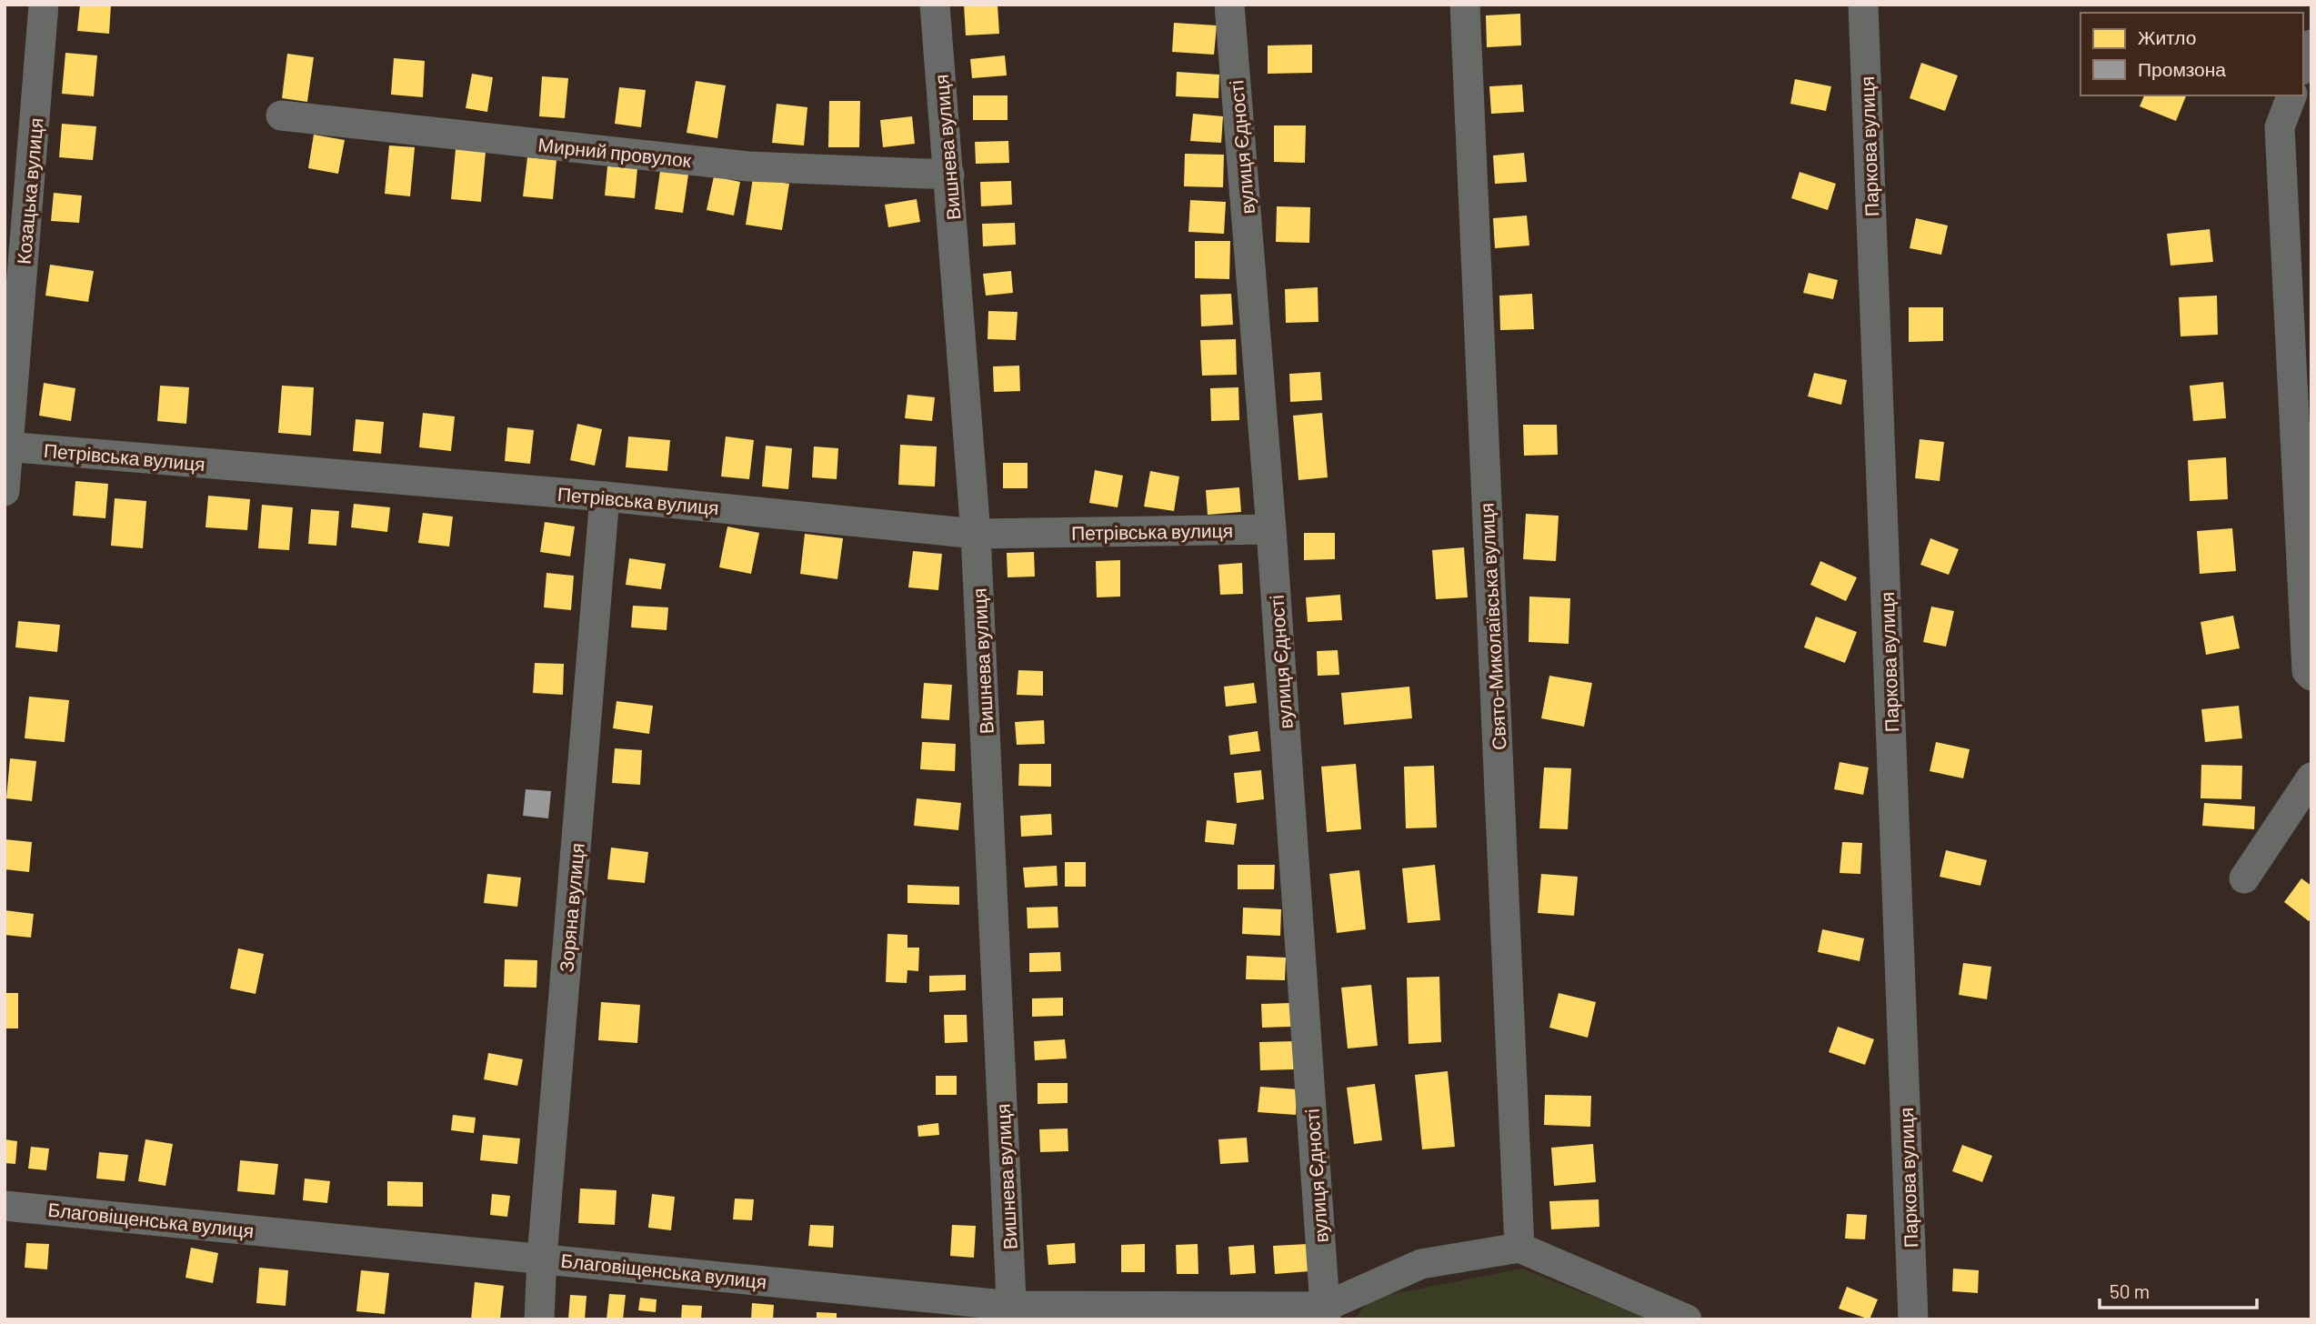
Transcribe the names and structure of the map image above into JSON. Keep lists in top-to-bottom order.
{
  "streets": {
    "street": [
      "Паркова вулиця",
      "Вишнева вулиця",
      "вулиця Єдності",
      "Мирний провулок",
      "Козацька вулиця",
      "Петрівська вулиця",
      "Свято-Миколаївська вулиця",
      "Зоряна вулиця",
      "Благовіщенська вулиця"
    ]
  },
  "crossings": [
    ["Вишнева вулиця", "Мирний провулок"],
    ["Вишнева вулиця", "Петрівська вулиця"],
    ["Вишнева вулиця", "Благовіщенська вулиця"],
    ["вулиця Єдності", "Петрівська вулиця"],
    ["вулиця Єдності", "Благовіщенська вулиця"],
    ["Козацька вулиця", "Петрівська вулиця"],
    ["Петрівська вулиця", "Зоряна вулиця"],
    ["Зоряна вулиця", "Благовіщенська вулиця"]
  ],
  "legend": ["Житло", "Промзона"],
  "scale_bar": "50 m"
}
